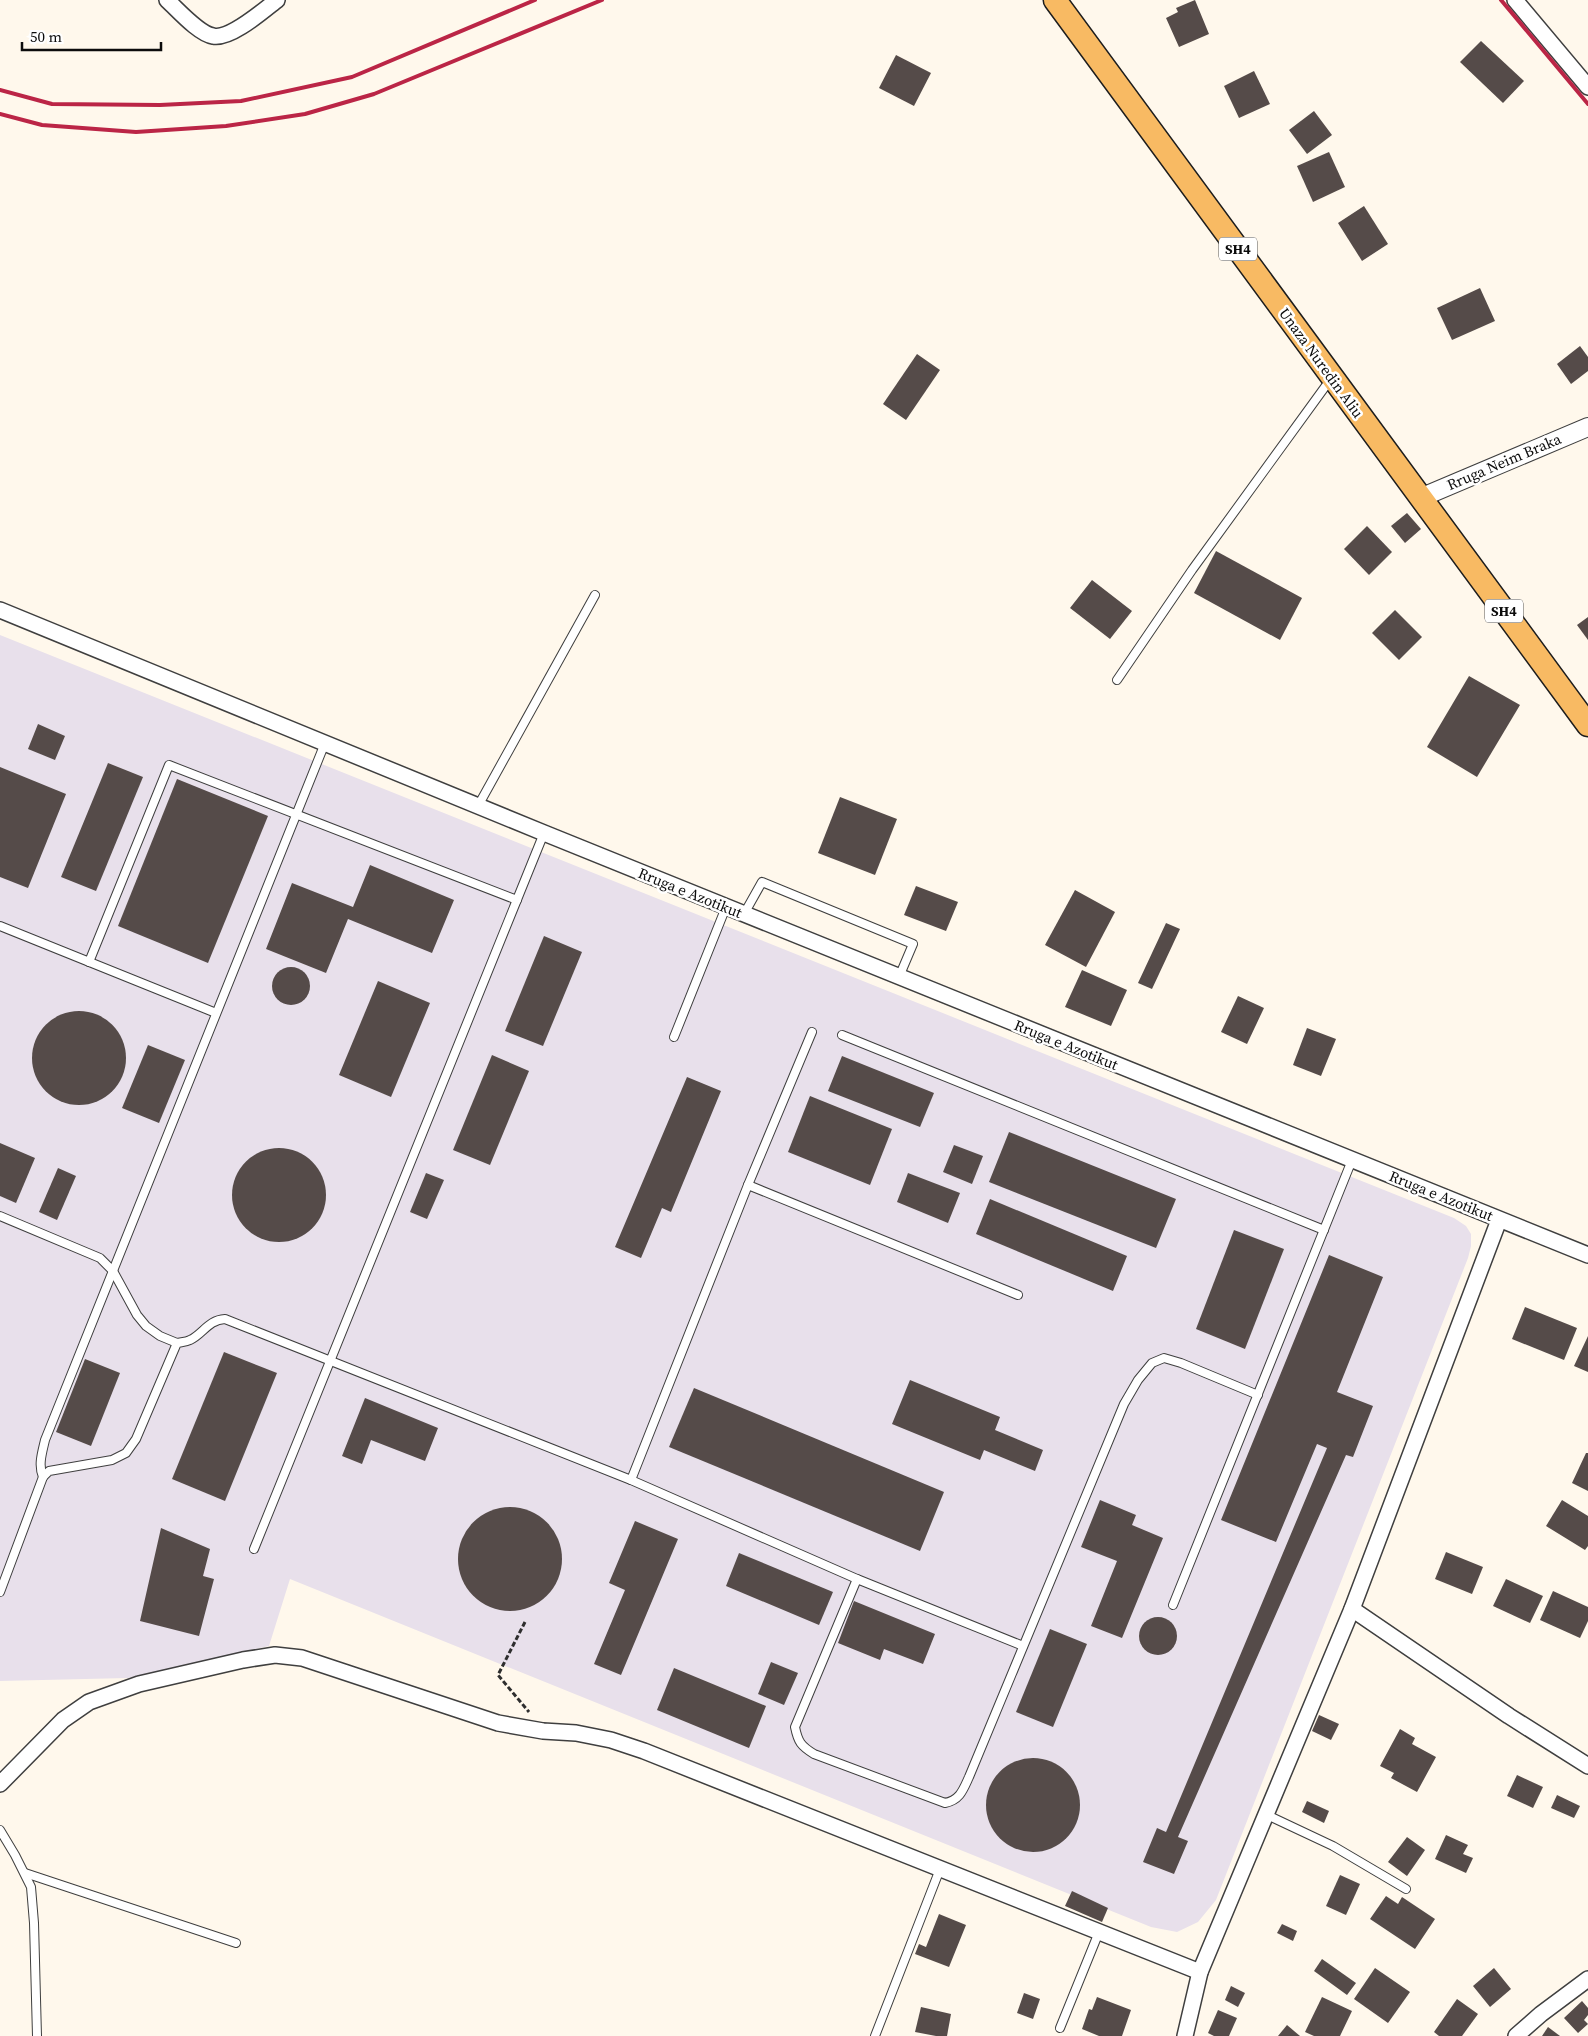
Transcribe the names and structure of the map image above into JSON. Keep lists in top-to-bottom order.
{
  "streets": {
    "main road": ["SH4", "Unaza Nuredin Aliu"],
    "street": ["Rruga Neim Braka", "Rruga e Azotikut"]
  },
  "crossings": [
    ["Unaza Nuredin Aliu", "Rruga Neim Braka"]
  ],
  "scale_bar": "50 m"
}
